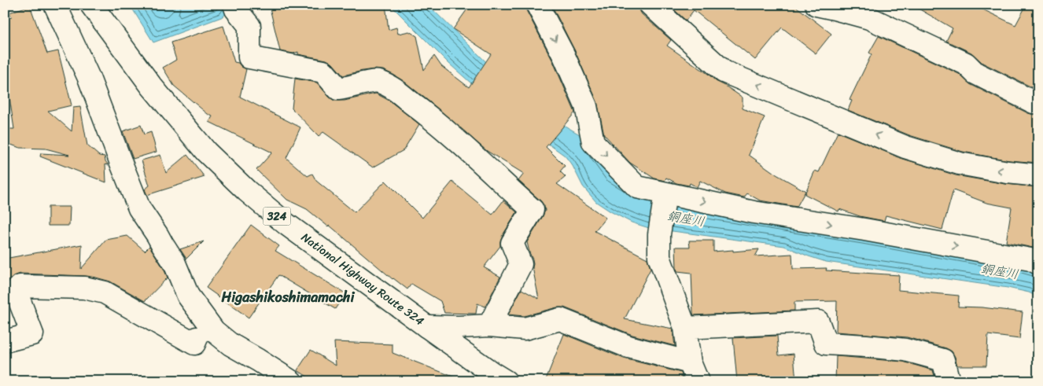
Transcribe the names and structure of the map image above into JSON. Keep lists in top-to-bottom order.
{
  "streets": {
    "main road": ["324", "National Highway Route 324"]
  },
  "districts": ["Higashikoshimamachi"],
  "water": ["銅座川"]
}
